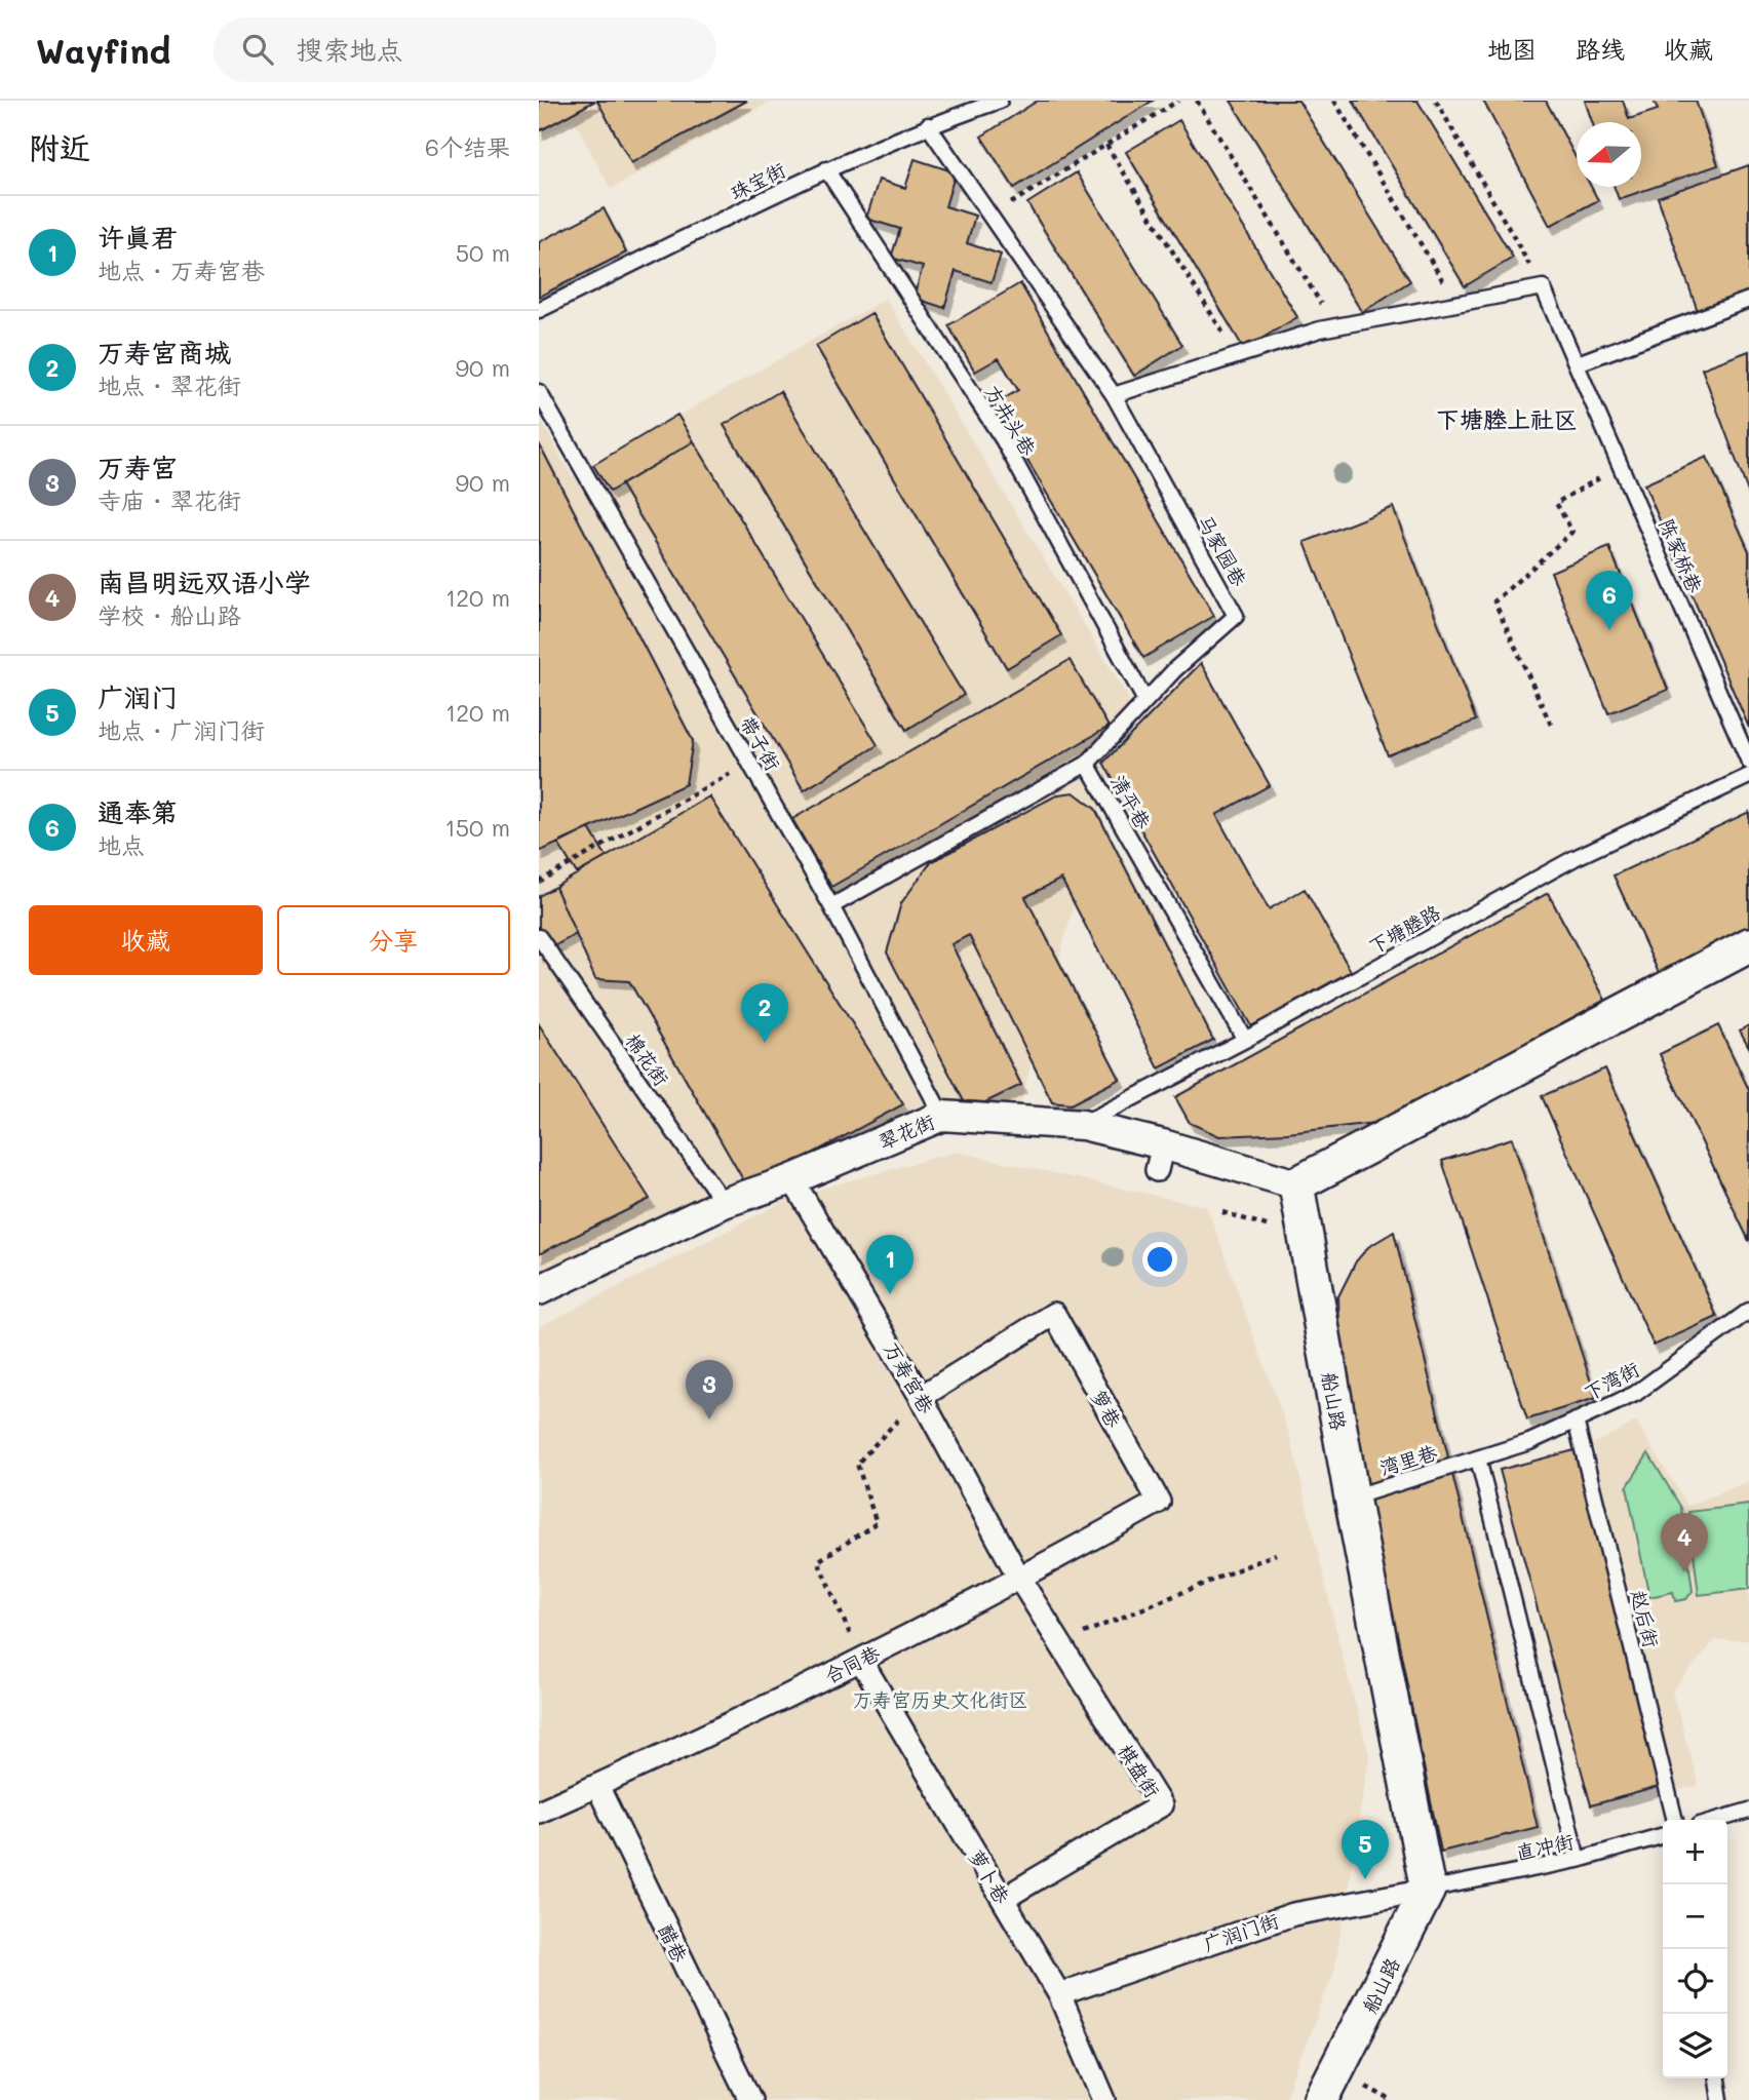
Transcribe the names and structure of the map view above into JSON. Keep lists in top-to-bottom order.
{
  "streets": {
    "street": [
      "翠花街",
      "万寿宫巷",
      "船山路",
      "箩巷",
      "合同巷",
      "棋盘街",
      "萝卜巷",
      "广润门街",
      "醋巷"
    ],
    "lane": [
      "珠宝街",
      "方井头巷",
      "马家园巷",
      "陈家桥巷",
      "带子街",
      "清平巷",
      "下塘塍路",
      "棉花街",
      "下湾街",
      "湾里巷",
      "赵后街",
      "直冲街"
    ]
  },
  "crossings": [
    ["珠宝街", "方井头巷"],
    ["珠宝街", "马家园巷"],
    ["方井头巷", "马家园巷"],
    ["马家园巷", "清平巷"],
    ["带子街", "清平巷"],
    ["带子街", "翠花街"],
    ["清平巷", "下塘塍路"],
    ["下塘塍路", "翠花街"],
    ["棉花街", "翠花街"],
    ["翠花街", "万寿宫巷"],
    ["翠花街", "船山路"],
    ["万寿宫巷", "箩巷"],
    ["万寿宫巷", "合同巷"],
    ["万寿宫巷", "棋盘街"],
    ["下湾街", "湾里巷"],
    ["下湾街", "赵后街"],
    ["船山路", "湾里巷"],
    ["船山路", "直冲街"],
    ["船山路", "广润门街"],
    ["箩巷", "合同巷"],
    ["合同巷", "棋盘街"],
    ["合同巷", "萝卜巷"],
    ["合同巷", "醋巷"],
    ["棋盘街", "萝卜巷"],
    ["直冲街", "广润门街"],
    ["萝卜巷", "广润门街"]
  ],
  "districts": ["下塘塍上社区"],
  "parks": ["万寿宫历史文化街区"],
  "north": "left",
  "page": {
    "header": "Wayfind",
    "search": "搜索地点",
    "nav": ["地图", "路线", "收藏"],
    "heading": ["附近", "6个结果"],
    "list": [
      {
        "mark": "1",
        "name": "许真君",
        "note": "地点 · 万寿宫巷",
        "value": "50 m"
      },
      {
        "mark": "2",
        "name": "万寿宫商城",
        "note": "地点 · 翠花街",
        "value": "90 m"
      },
      {
        "mark": "3",
        "name": "万寿宫",
        "note": "寺庙 · 翠花街",
        "value": "90 m"
      },
      {
        "mark": "4",
        "name": "南昌明远双语小学",
        "note": "学校 · 船山路",
        "value": "120 m"
      },
      {
        "mark": "5",
        "name": "广润门",
        "note": "地点 · 广润门街",
        "value": "120 m"
      },
      {
        "mark": "6",
        "name": "通奉第",
        "note": "地点",
        "value": "150 m"
      }
    ],
    "pins": [
      "6",
      "2",
      "1",
      "3",
      "4",
      "5"
    ],
    "buttons": ["收藏", "分享"],
    "map_buttons": ["+", "−"]
  }
}
